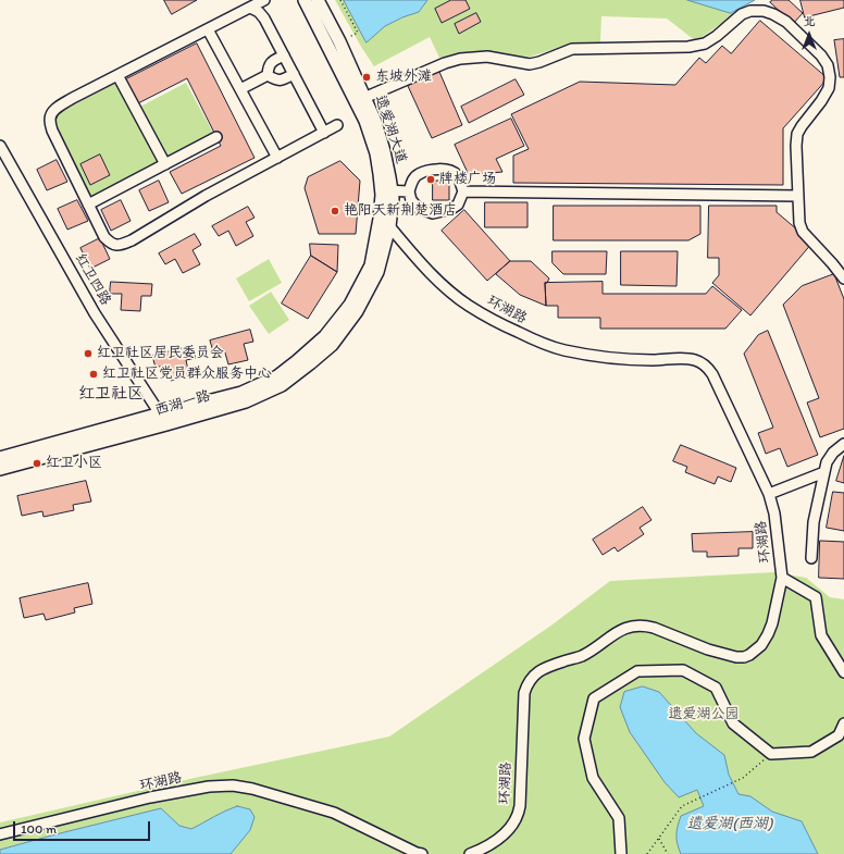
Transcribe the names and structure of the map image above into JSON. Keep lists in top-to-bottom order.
{
  "streets": {
    "main road": ["遗爱湖大道", "西湖一路"],
    "street": ["红卫四路", "环湖路"]
  },
  "crossings": [
    ["遗爱湖大道", "环湖路"],
    ["遗爱湖大道", "西湖一路"],
    ["红卫四路", "西湖一路"],
    ["环湖路", "西湖一路"]
  ],
  "districts": ["红卫社区"],
  "water": ["遗爱湖(西湖)"],
  "parks": ["遗爱湖公园"],
  "places": [
    "东坡外滩",
    "牌楼广场",
    "艳阳天新荆楚酒店",
    "红卫社区居民委员会",
    "红卫社区党员群众服务中心",
    "红卫小区"
  ],
  "scale_bar": "100 m",
  "north": "top"
}
